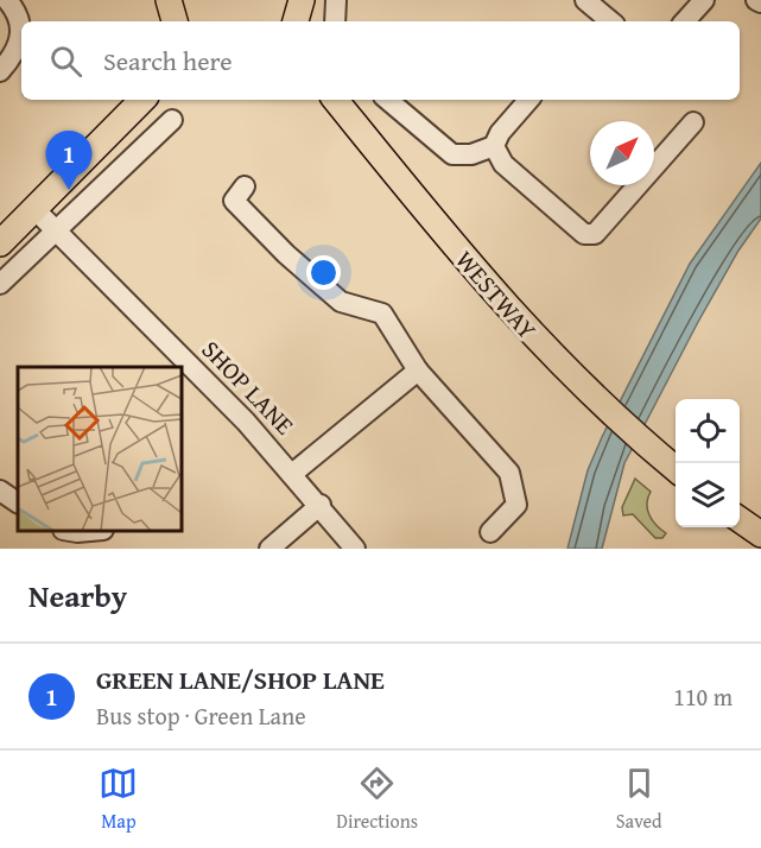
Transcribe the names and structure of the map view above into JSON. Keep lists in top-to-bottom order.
{
  "streets": {
    "main road": ["WESTWAY"],
    "street": ["SHOP LANE"]
  },
  "north": "top right",
  "page": {
    "search": "Search here",
    "pins": "1",
    "heading": "Nearby",
    "list": [
      {
        "mark": "1",
        "name": "GREEN LANE/SHOP LANE",
        "note": "Bus stop · Green Lane",
        "value": "110 m"
      }
    ],
    "nav": ["Map", "Directions", "Saved"]
  }
}
